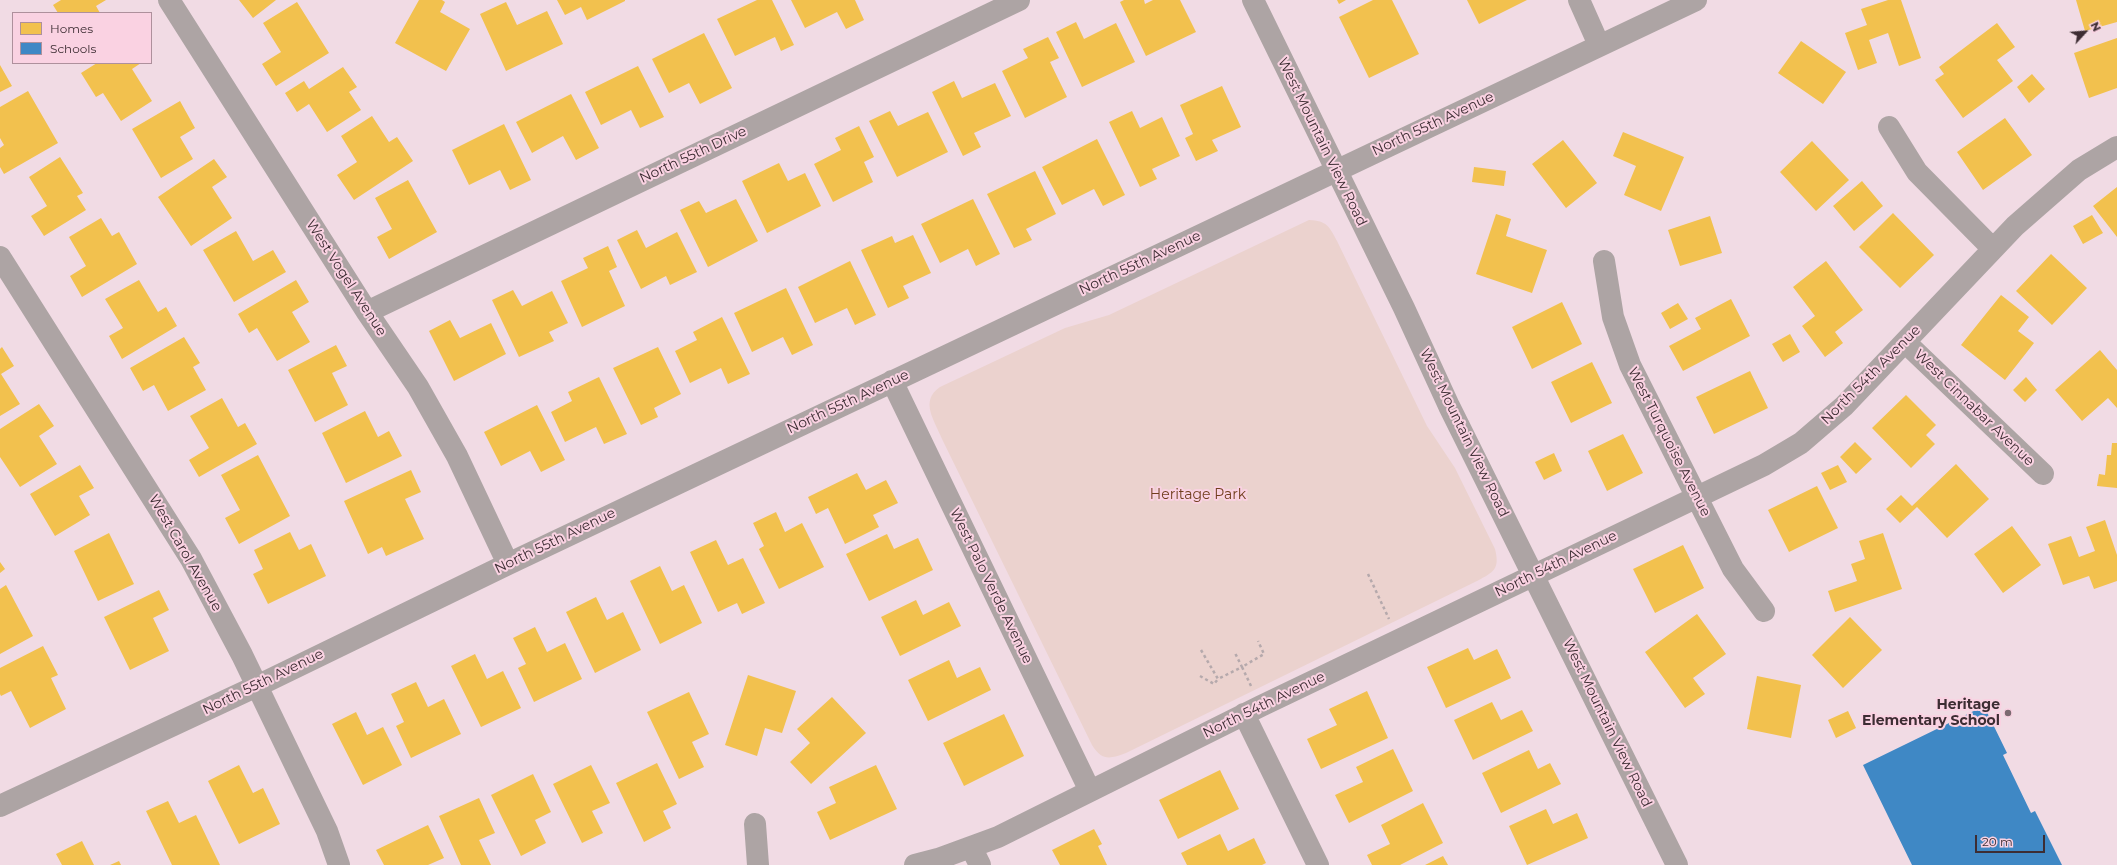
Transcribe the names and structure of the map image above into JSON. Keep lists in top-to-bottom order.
{
  "streets": {
    "street": [
      "North 55th Avenue",
      "West Mountain View Road",
      "North 55th Drive",
      "West Vogel Avenue",
      "North 54th Avenue",
      "West Cinnabar Avenue",
      "West Turquoise Avenue",
      "West Carol Avenue",
      "West Palo Verde Avenue"
    ]
  },
  "crossings": [
    ["North 55th Avenue", "West Mountain View Road"],
    ["North 55th Avenue", "West Vogel Avenue"],
    ["North 55th Avenue", "West Carol Avenue"],
    ["North 55th Avenue", "West Palo Verde Avenue"],
    ["West Mountain View Road", "North 54th Avenue"],
    ["North 55th Drive", "West Vogel Avenue"],
    ["North 54th Avenue", "West Cinnabar Avenue"],
    ["North 54th Avenue", "West Turquoise Avenue"],
    ["North 54th Avenue", "West Palo Verde Avenue"]
  ],
  "parks": ["Heritage Park"],
  "places": ["Heritage Elementary School"],
  "legend": ["Homes", "Schools"],
  "scale_bar": "20 m",
  "north": "top right"
}
